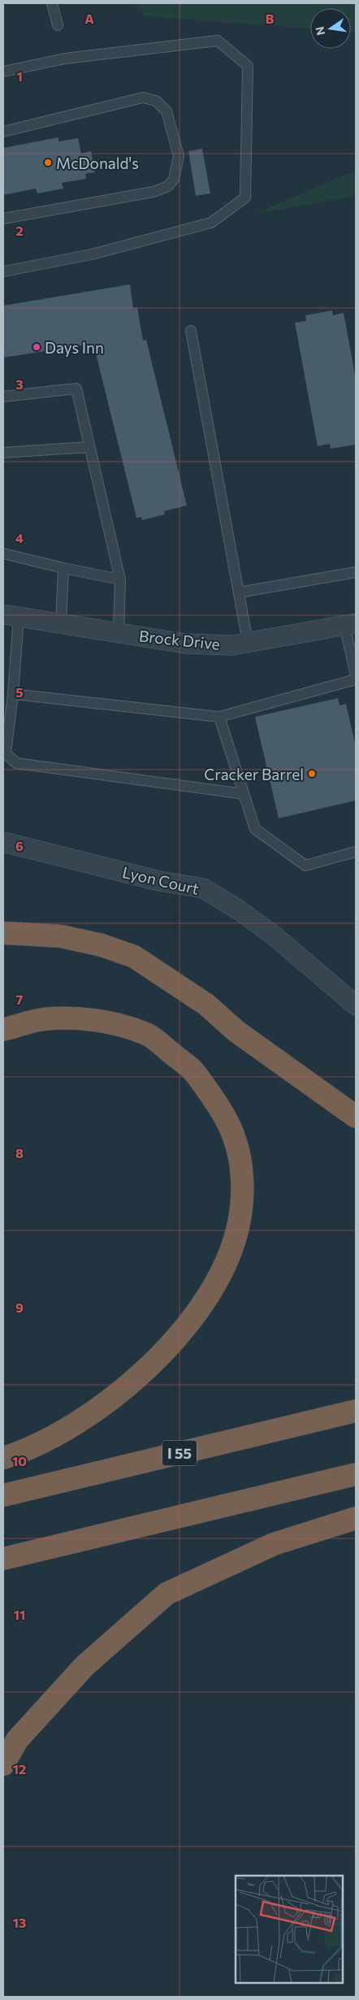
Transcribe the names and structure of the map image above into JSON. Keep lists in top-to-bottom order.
{
  "streets": {
    "highway": ["I 55"],
    "street": ["Brock Drive", "Lyon Court"]
  },
  "places": ["McDonald's", "Days Inn", "Cracker Barrel"],
  "north": "left",
  "grid": {
    "columns": ["A", "B"],
    "rows": [
      "1",
      "2",
      "3",
      "4",
      "5",
      "6",
      "7",
      "8",
      "9",
      "10",
      "11",
      "12",
      "13"
    ]
  }
}
